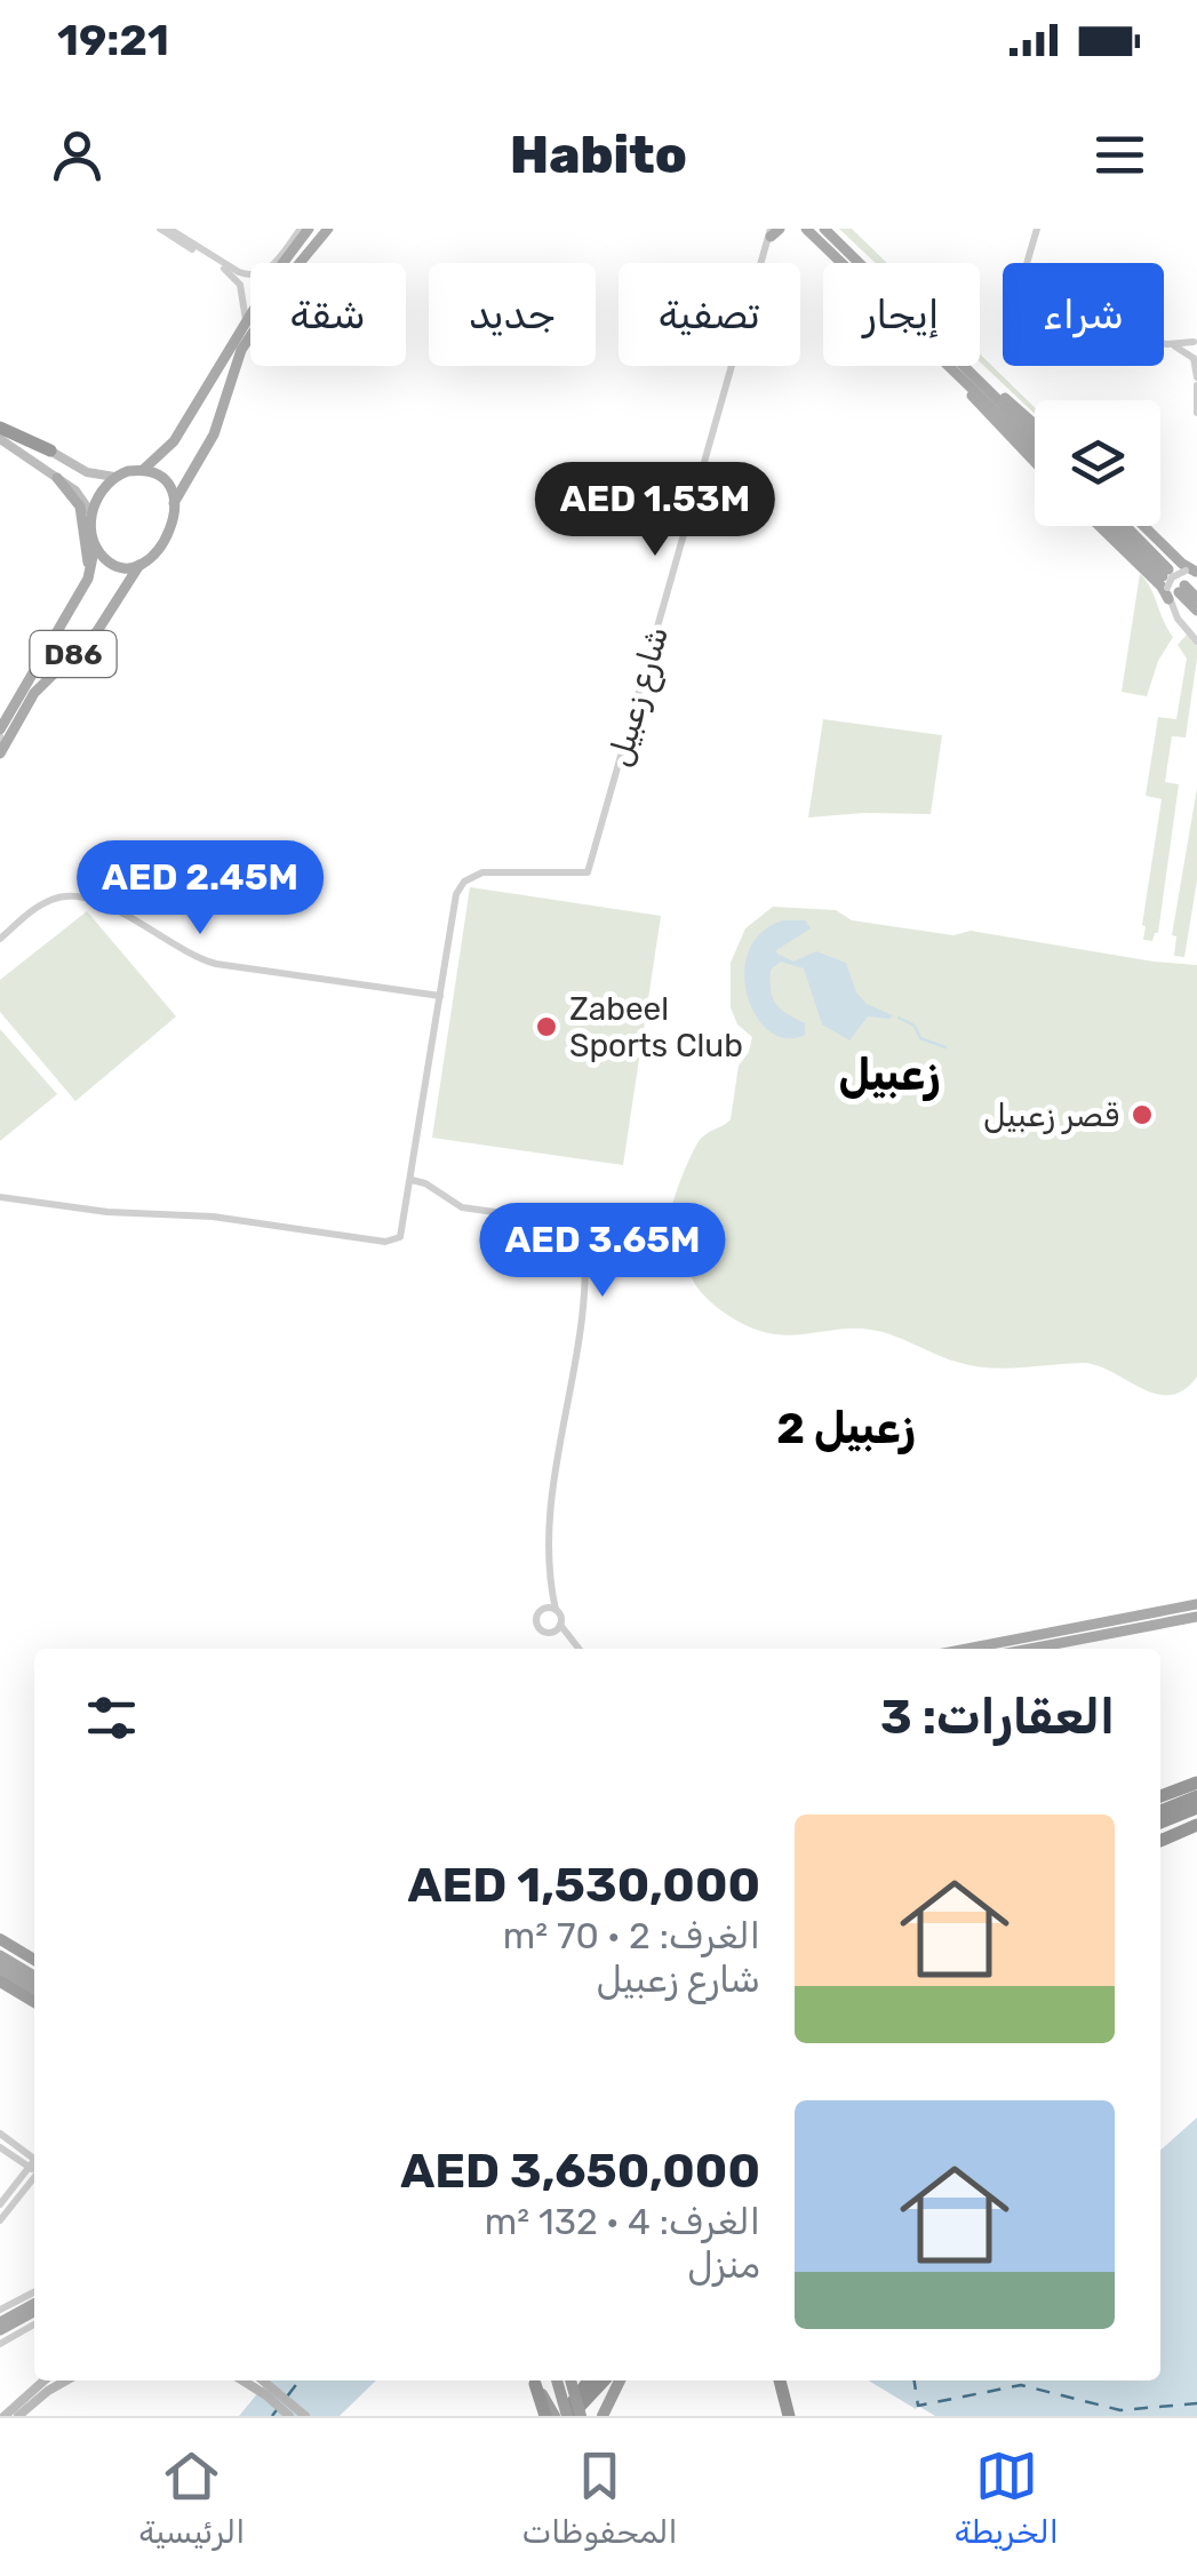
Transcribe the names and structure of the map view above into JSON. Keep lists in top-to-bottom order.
{
  "streets": {
    "main road": ["D86"],
    "street": ["شارع زعبيل"]
  },
  "districts": ["زعبيل", "زعبيل 2"],
  "places": ["Zabeel Sports Club", "قصر زعبيل"],
  "page": {
    "status": "19:21",
    "header": "Habito",
    "chip": [
      "شراء",
      "إيجار",
      "تصفية",
      "جديد",
      "شقة"
    ],
    "price": ["AED 1.53M", "AED 2.45M", "AED 3.65M"],
    "heading": "العقارات: 3",
    "list": [
      {
        "name": "AED 1,530,000",
        "note": "الغرف: 2 · 70 m² · شارع زعبيل"
      },
      {
        "name": "AED 3,650,000",
        "note": "الغرف: 4 · 132 m² · منزل"
      }
    ],
    "tabs": ["الخريطة", "المحفوظات", "الرئيسية"]
  }
}
